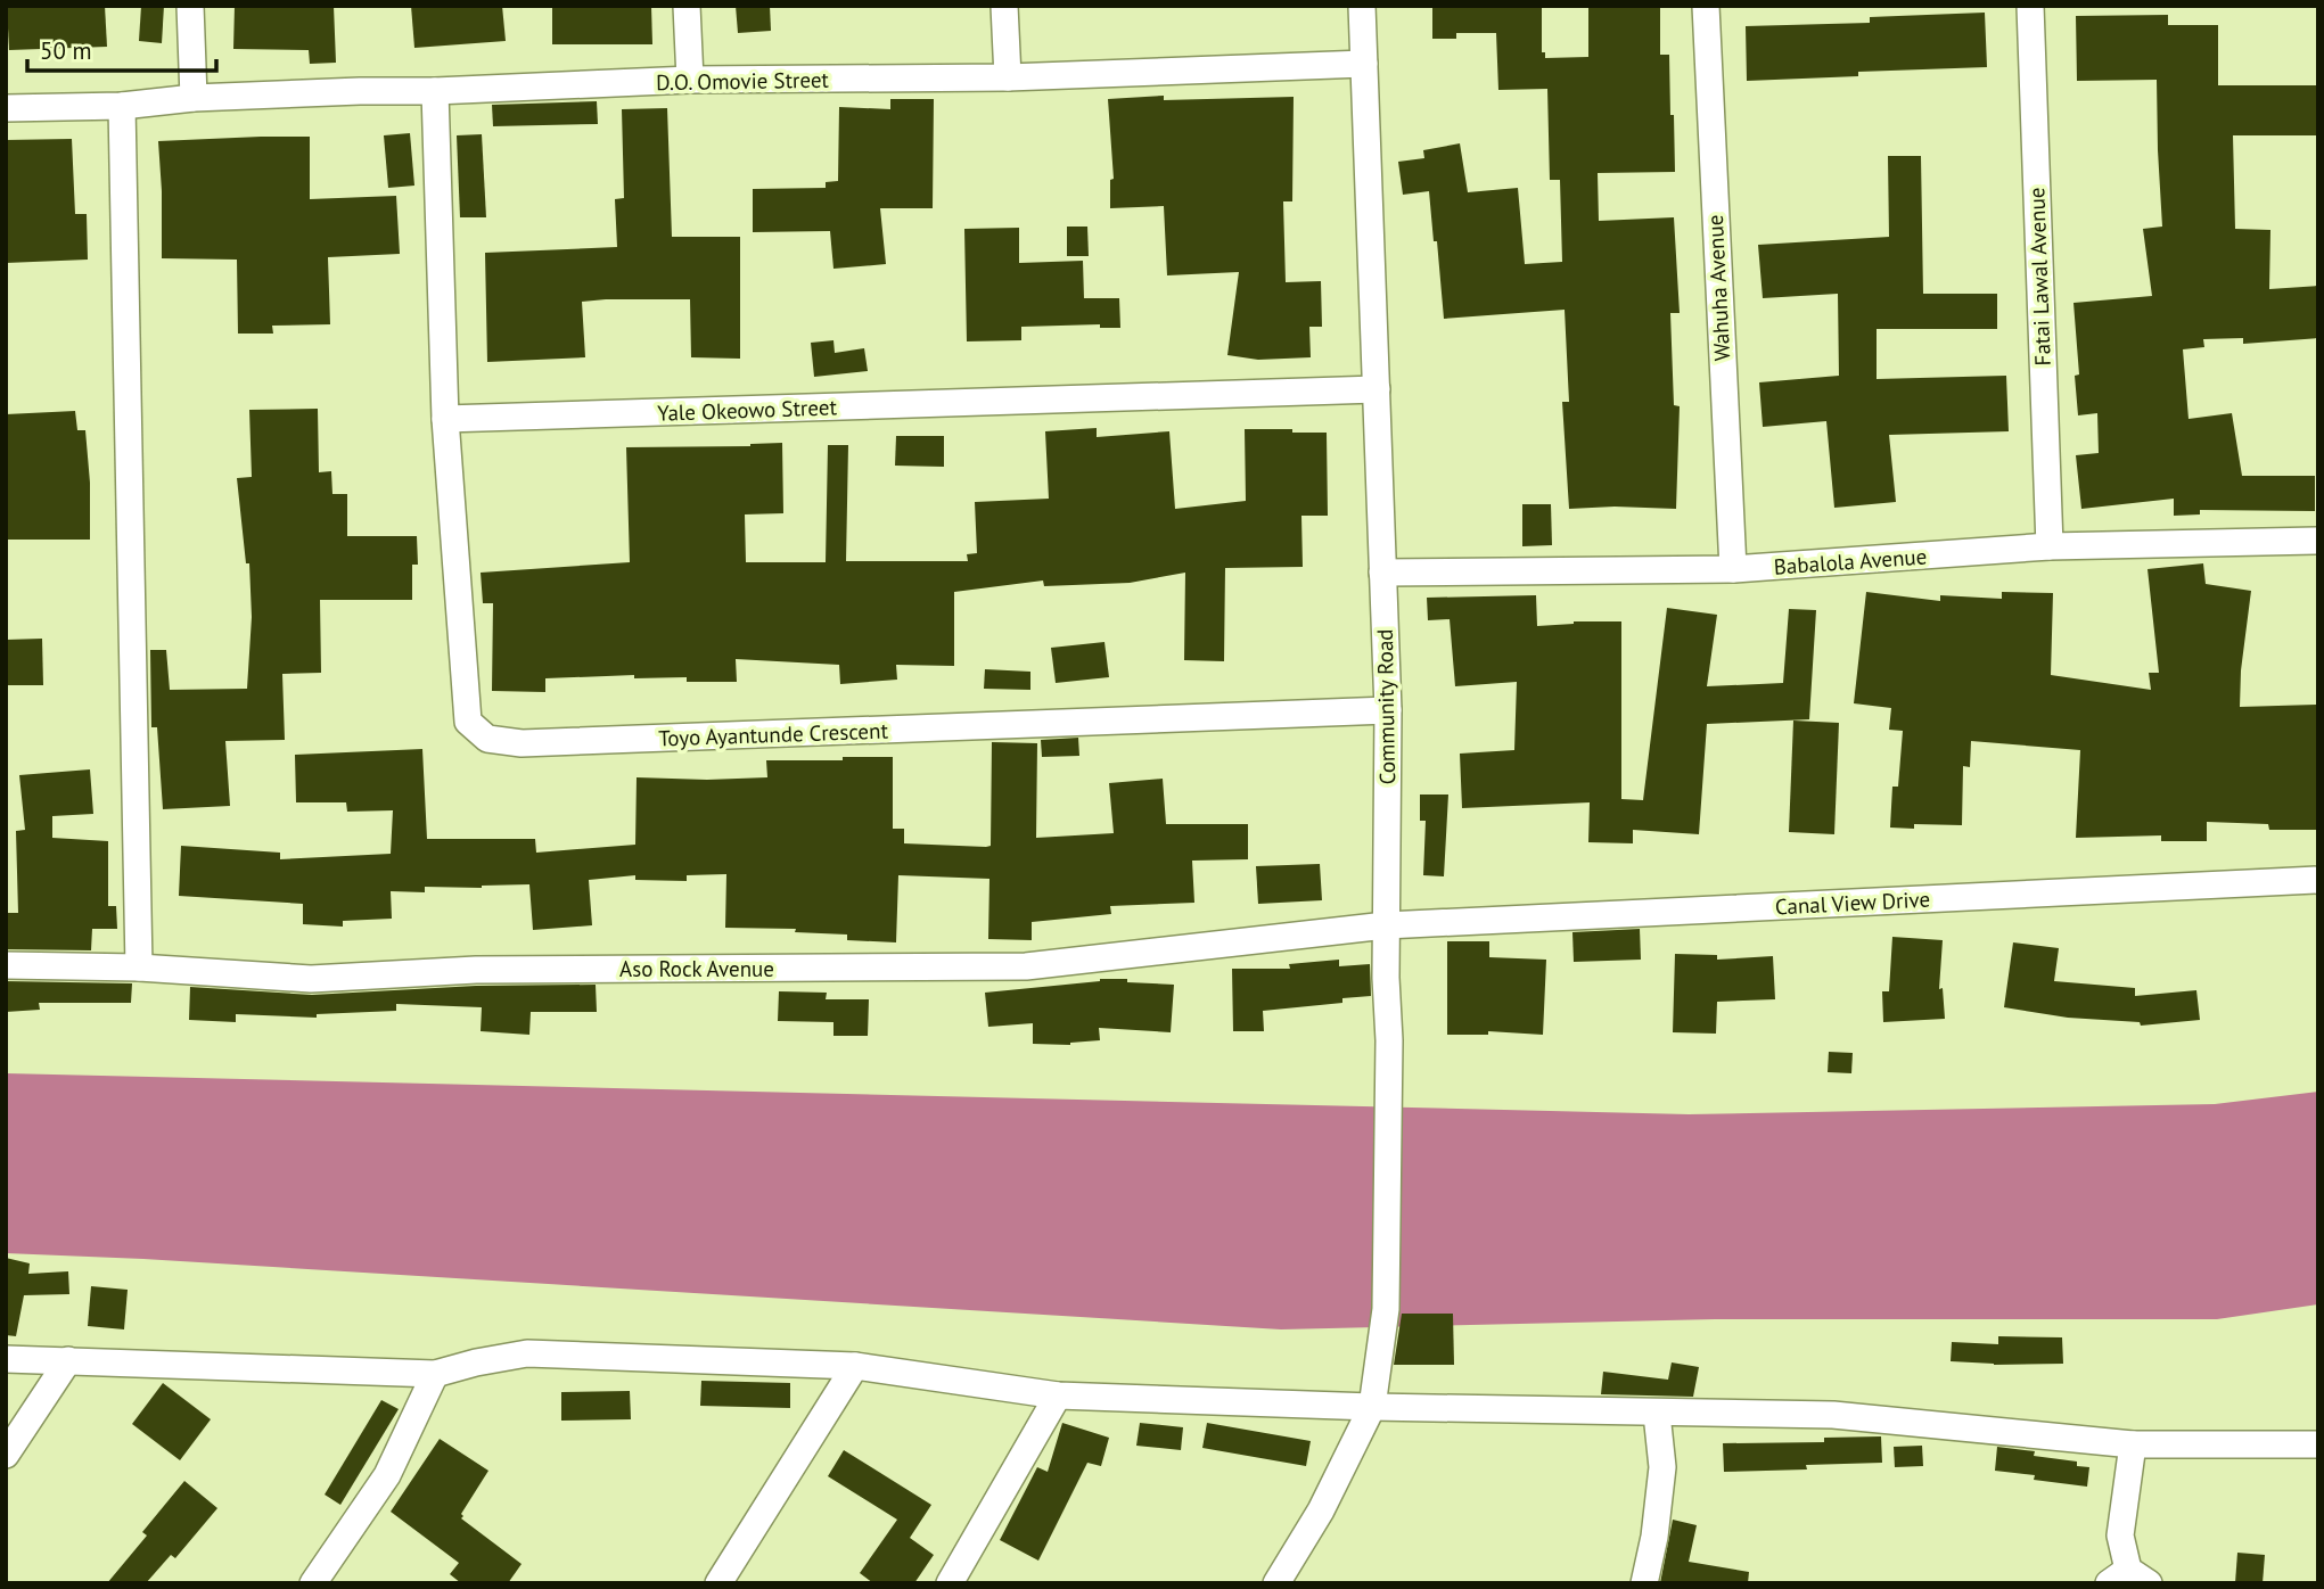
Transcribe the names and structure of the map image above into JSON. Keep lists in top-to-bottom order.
{
  "streets": {
    "street": [
      "D.O. Omovie Street",
      "Fatai Lawal Avenue",
      "Wahuha Avenue",
      "Yale Okeowo Street",
      "Babalola Avenue",
      "Community Road",
      "Toyo Ayantunde Crescent",
      "Canal View Drive",
      "Aso Rock Avenue"
    ]
  },
  "crossings": [
    ["D.O. Omovie Street", "Community Road"],
    ["Fatai Lawal Avenue", "Babalola Avenue"],
    ["Wahuha Avenue", "Babalola Avenue"],
    ["Yale Okeowo Street", "Community Road"],
    ["Yale Okeowo Street", "Toyo Ayantunde Crescent"],
    ["Babalola Avenue", "Community Road"],
    ["Community Road", "Toyo Ayantunde Crescent"],
    ["Community Road", "Canal View Drive"],
    ["Community Road", "Aso Rock Avenue"],
    ["Canal View Drive", "Aso Rock Avenue"]
  ],
  "scale_bar": "50 m"
}
